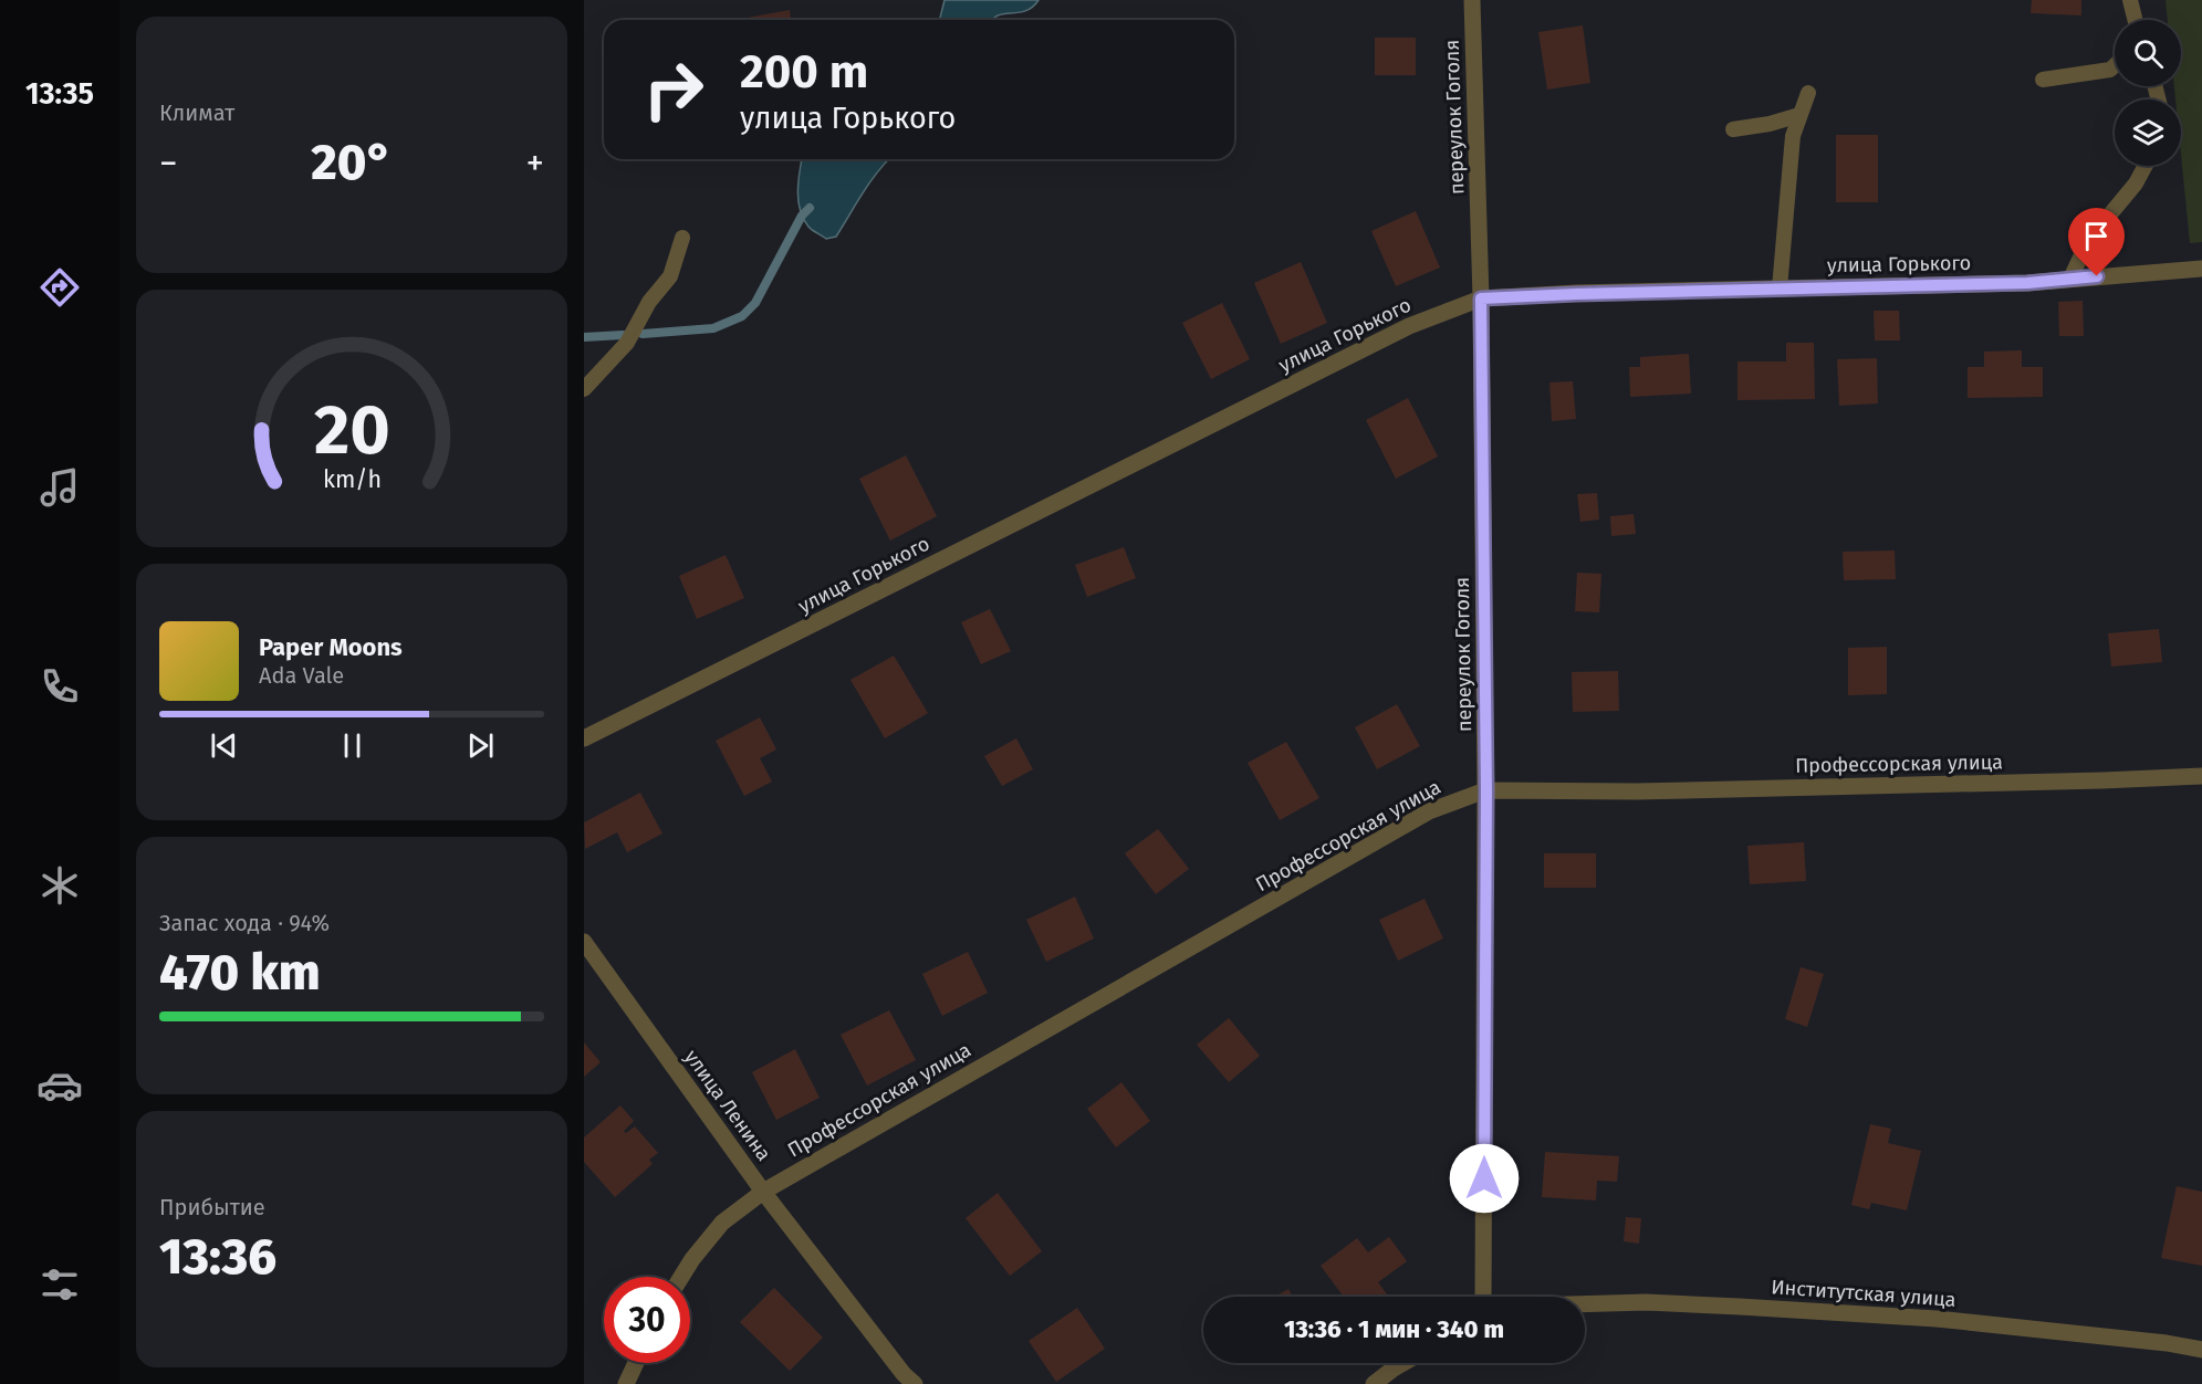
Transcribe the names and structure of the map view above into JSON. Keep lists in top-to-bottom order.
{
  "streets": {
    "street": [
      "переулок Гоголя",
      "улица Горького",
      "Профессорская улица",
      "улица Ленина",
      "Институтская улица"
    ]
  },
  "crossings": [
    ["переулок Гоголя", "улица Горького"],
    ["переулок Гоголя", "Профессорская улица"],
    ["Профессорская улица", "улица Ленина"]
  ],
  "page": {
    "tabs": "13:35",
    "tile": [
      "Климат",
      ["Запас хода · 94%", "470 km"],
      ["Прибытие", "13:36"]
    ],
    "turn": ["200 m", "улица Горького"],
    "heat": ["−", "20°", "+"],
    "song": ["Paper Moons", "Ada Vale"],
    "limit": "30",
    "trip": "13:36 · 1 мин · 340 m",
    "gauge": ["20", "km/h"]
  }
}
